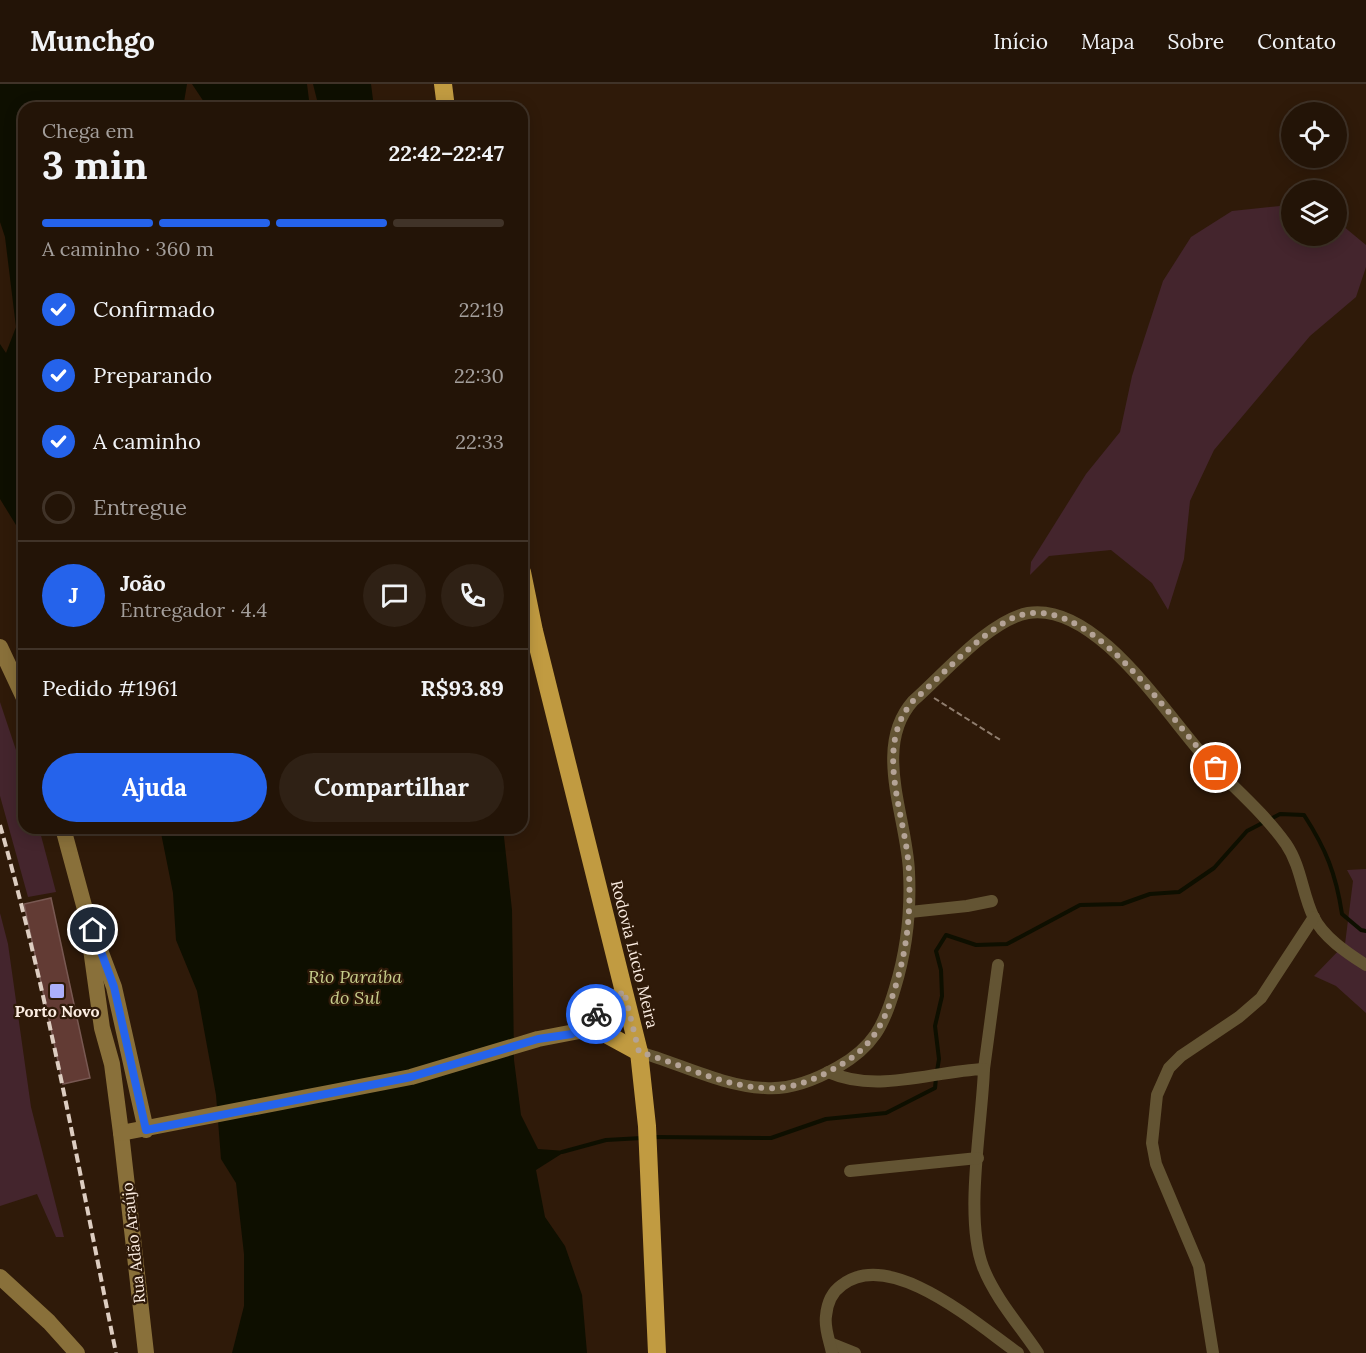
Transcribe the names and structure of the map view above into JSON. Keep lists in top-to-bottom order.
{
  "streets": {
    "highway": ["Rodovia Lúcio Meira"],
    "main road": ["Rua Adão Araújo"]
  },
  "water": ["Rio Paraíba do Sul"],
  "places": {
    "transit": ["Porto Novo"]
  },
  "page": {
    "header": "Munchgo",
    "nav": [
      "Início",
      "Mapa",
      "Sobre",
      "Contato"
    ],
    "heading": ["3 min", "Chega em", "22:42–22:47"],
    "panel": [
      "João",
      "Entregador · 4.4",
      "Pedido #1961",
      "R$93.89"
    ],
    "bar": "A caminho · 360 m",
    "list": [
      ["Confirmado", "22:19"],
      ["Preparando", "22:30"],
      ["A caminho", "22:33"],
      "Entregue"
    ],
    "round": "J",
    "buttons": ["Ajuda", "Compartilhar"]
  }
}
